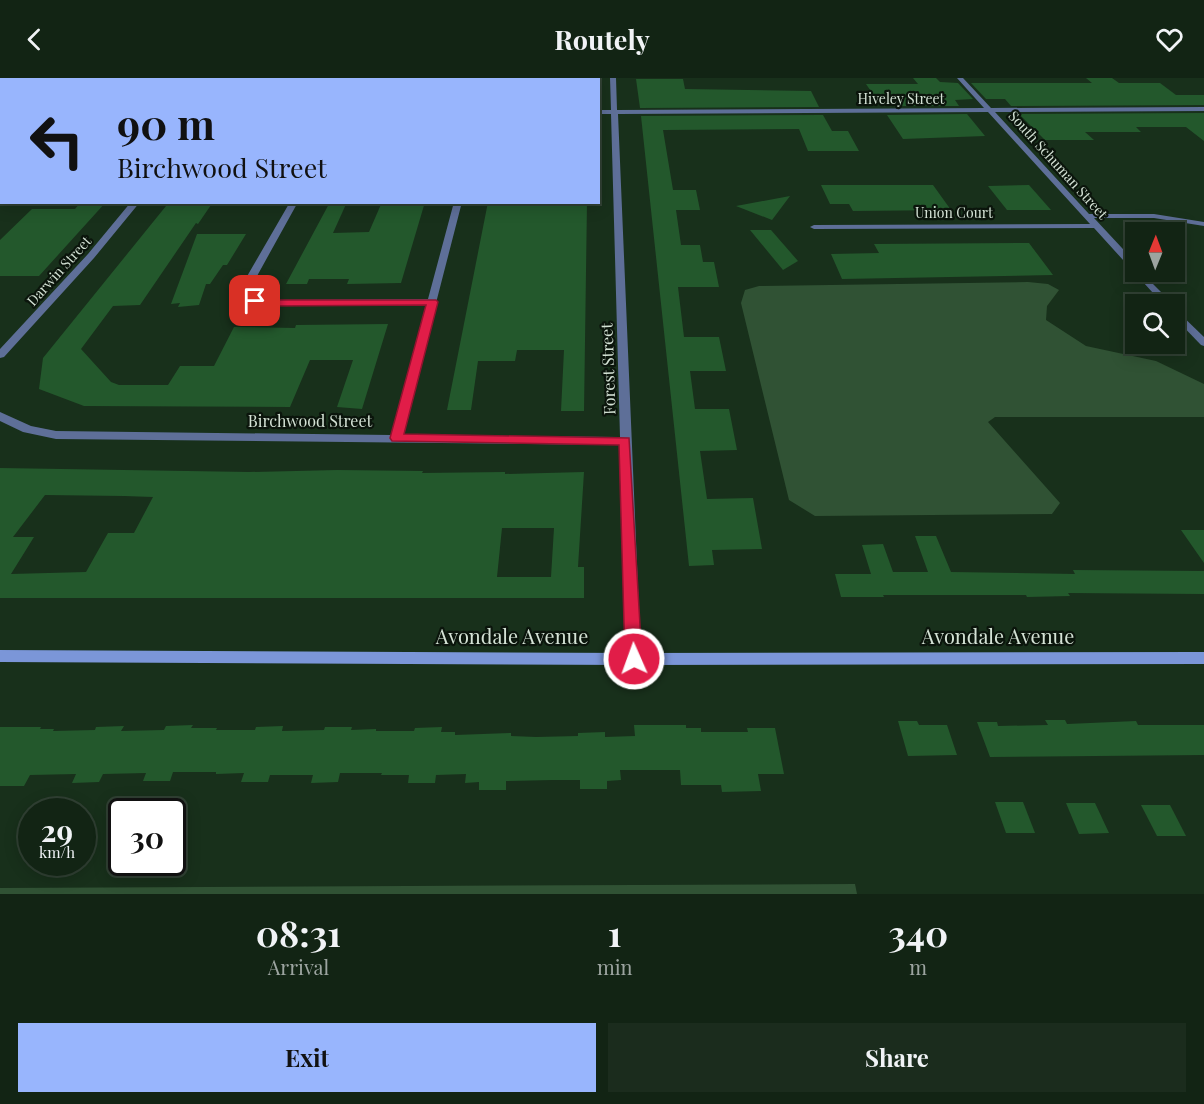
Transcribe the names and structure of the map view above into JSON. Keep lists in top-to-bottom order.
{
  "streets": {
    "street": [
      "Hiveley Street",
      "South Schuman Street",
      "Union Court",
      "Darwin Street",
      "Forest Street",
      "Birchwood Street",
      "Avondale Avenue"
    ]
  },
  "crossings": [
    ["Hiveley Street", "South Schuman Street"],
    ["Hiveley Street", "Forest Street"],
    ["South Schuman Street", "Union Court"],
    ["Forest Street", "Birchwood Street"],
    ["Forest Street", "Avondale Avenue"]
  ],
  "north": "top",
  "page": {
    "header": "Routely",
    "turn": ["90 m", "Birchwood Street"],
    "speed": "29 km/h",
    "limit": "30",
    "eta": [
      "08:31",
      "Arrival",
      "1",
      "min",
      "340",
      "m"
    ],
    "buttons": ["Exit", "Share"]
  }
}
